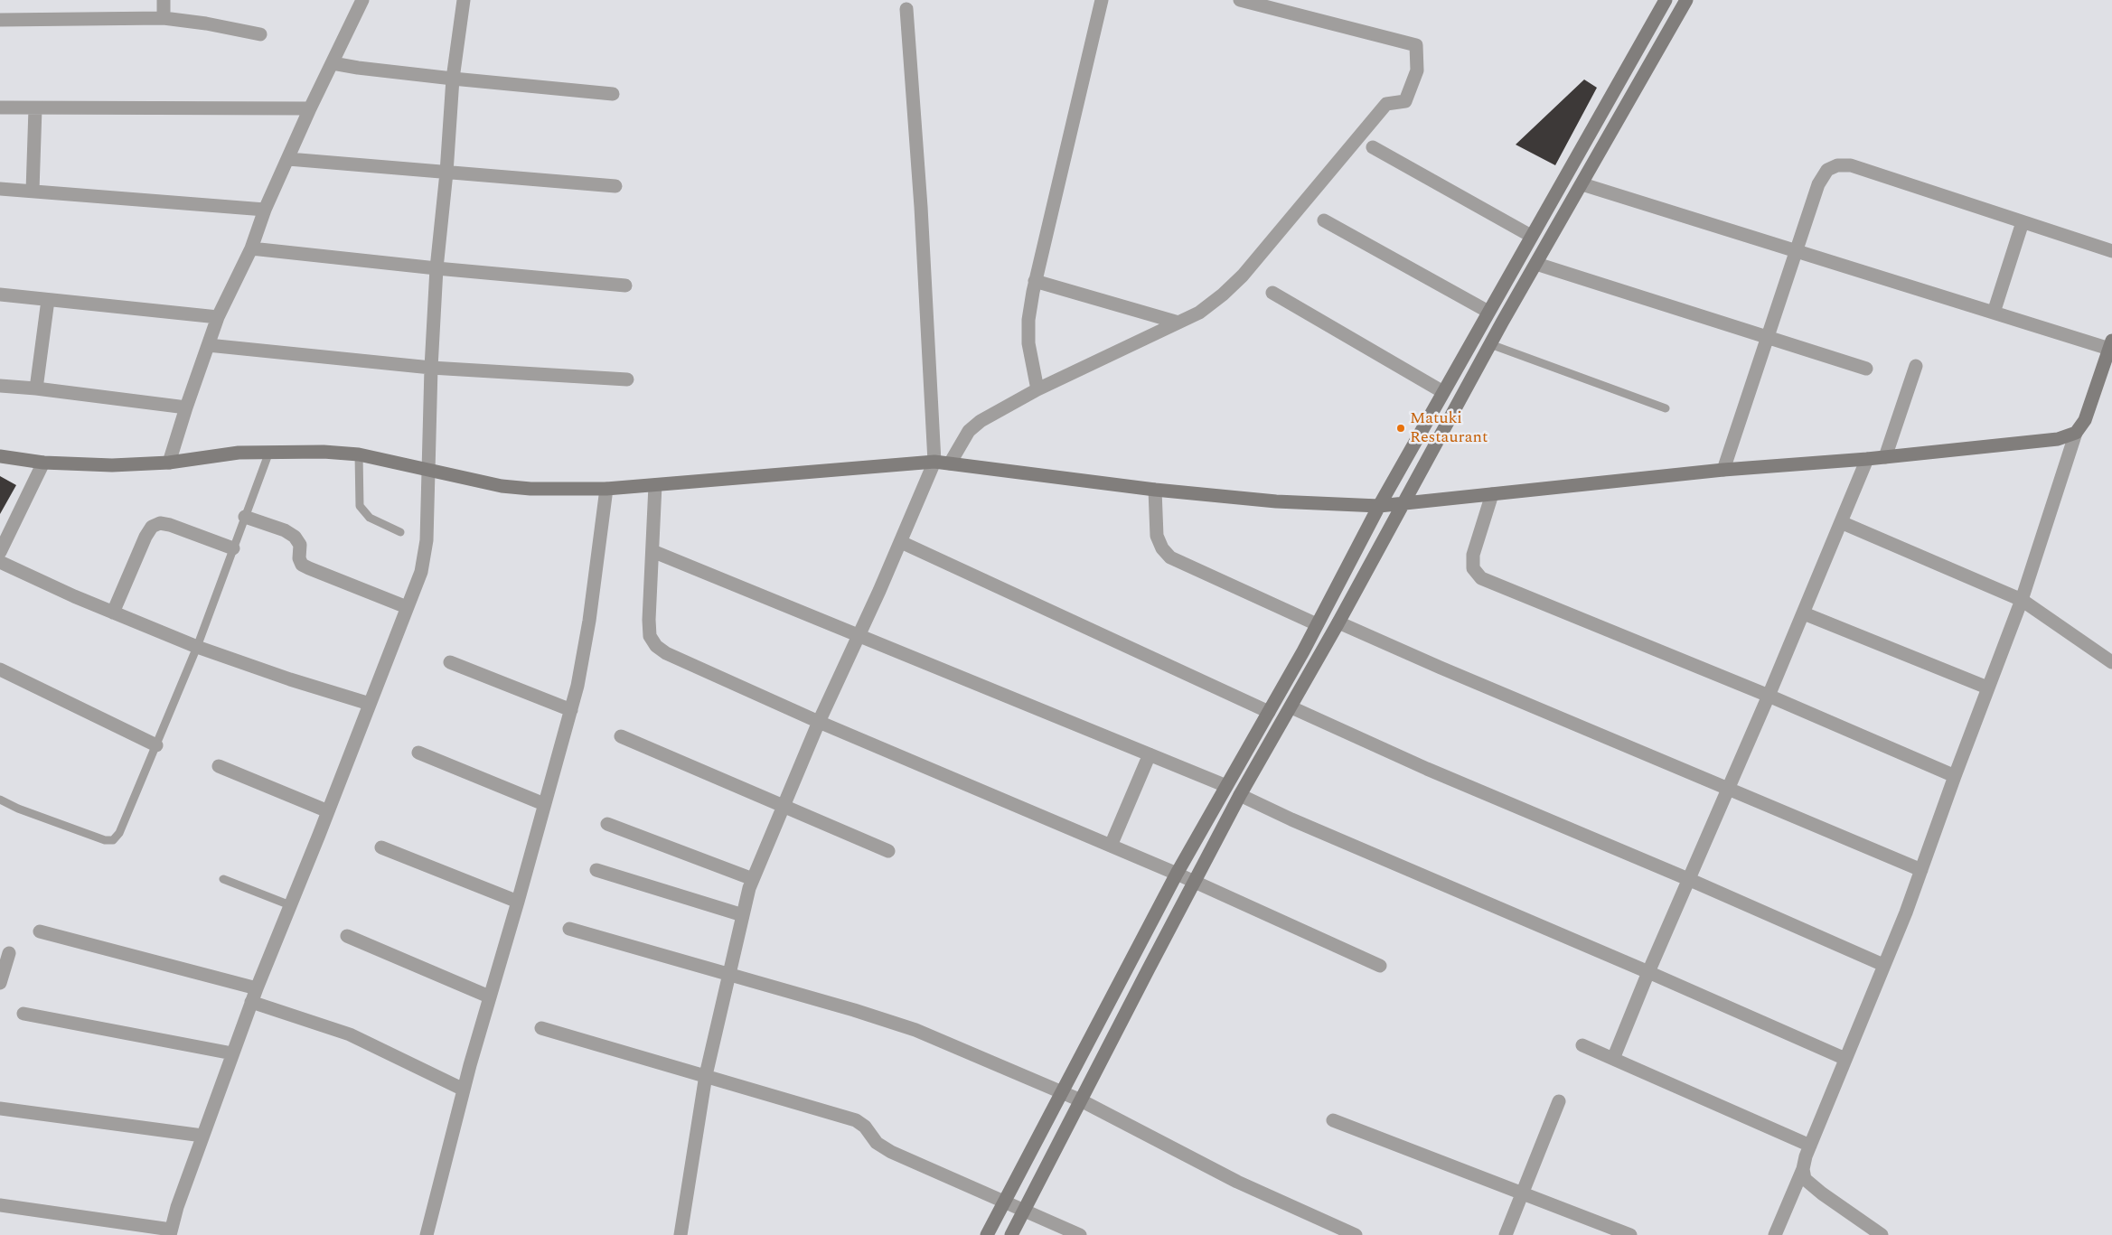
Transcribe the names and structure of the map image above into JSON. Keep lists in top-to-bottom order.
{
  "places": ["Matuki Restaurant"]
}
